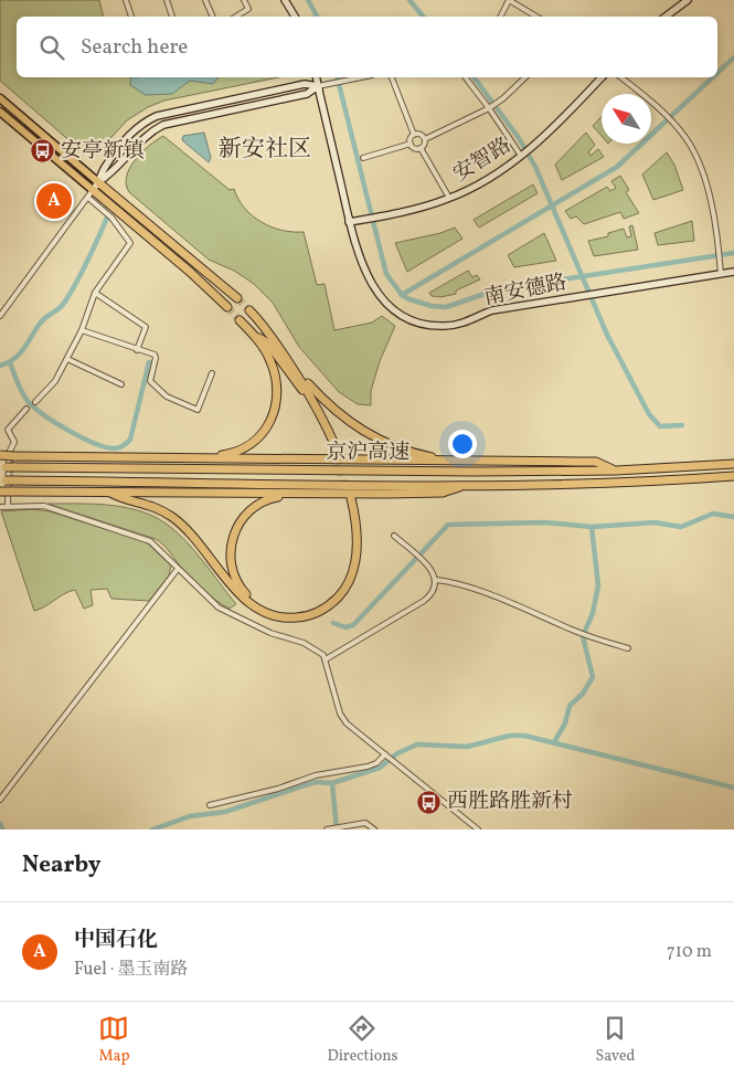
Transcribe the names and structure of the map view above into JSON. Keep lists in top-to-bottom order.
{
  "streets": {
    "highway": ["京沪高速"],
    "street": ["安智路", "南安德路"]
  },
  "crossings": [
    ["安智路", "南安德路"]
  ],
  "districts": ["新安社区"],
  "places": {
    "bus stop": ["安亭新镇", "西胜路胜新村"]
  },
  "north": "top left",
  "page": {
    "search": "Search here",
    "pins": "A",
    "heading": "Nearby",
    "list": [
      {
        "mark": "A",
        "name": "中国石化",
        "note": "Fuel · 墨玉南路",
        "value": "710 m"
      }
    ],
    "nav": ["Map", "Directions", "Saved"]
  }
}
